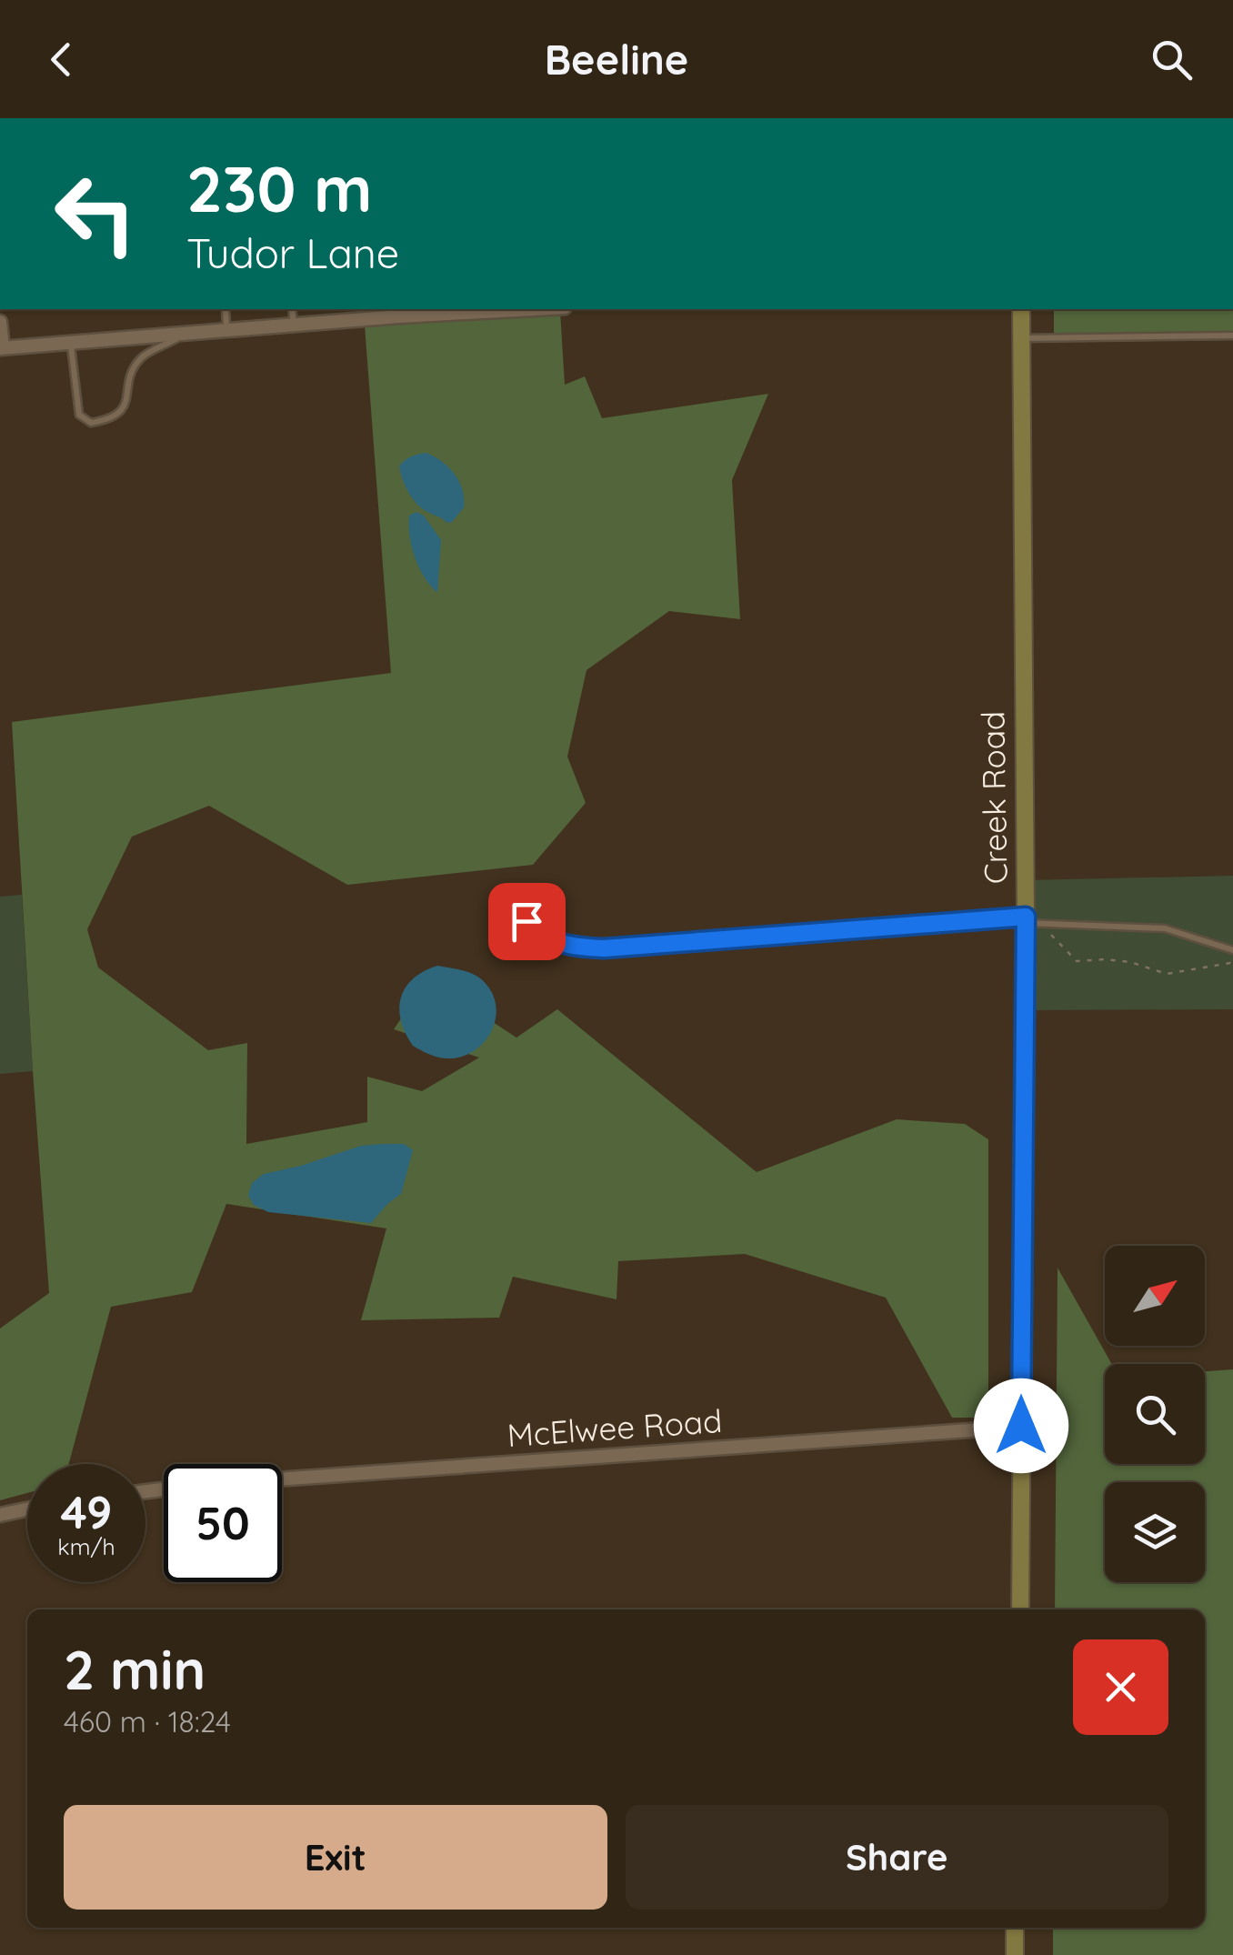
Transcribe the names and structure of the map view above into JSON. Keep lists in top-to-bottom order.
{
  "streets": {
    "main road": ["Creek Road"],
    "street": ["McElwee Road"]
  },
  "crossings": [
    ["Creek Road", "McElwee Road"]
  ],
  "north": "top right",
  "page": {
    "header": "Beeline",
    "turn": ["230 m", "Tudor Lane"],
    "speed": "49 km/h",
    "limit": "50",
    "heading": ["2 min", "460 m · 18:24"],
    "buttons": ["Exit", "Share"]
  }
}
